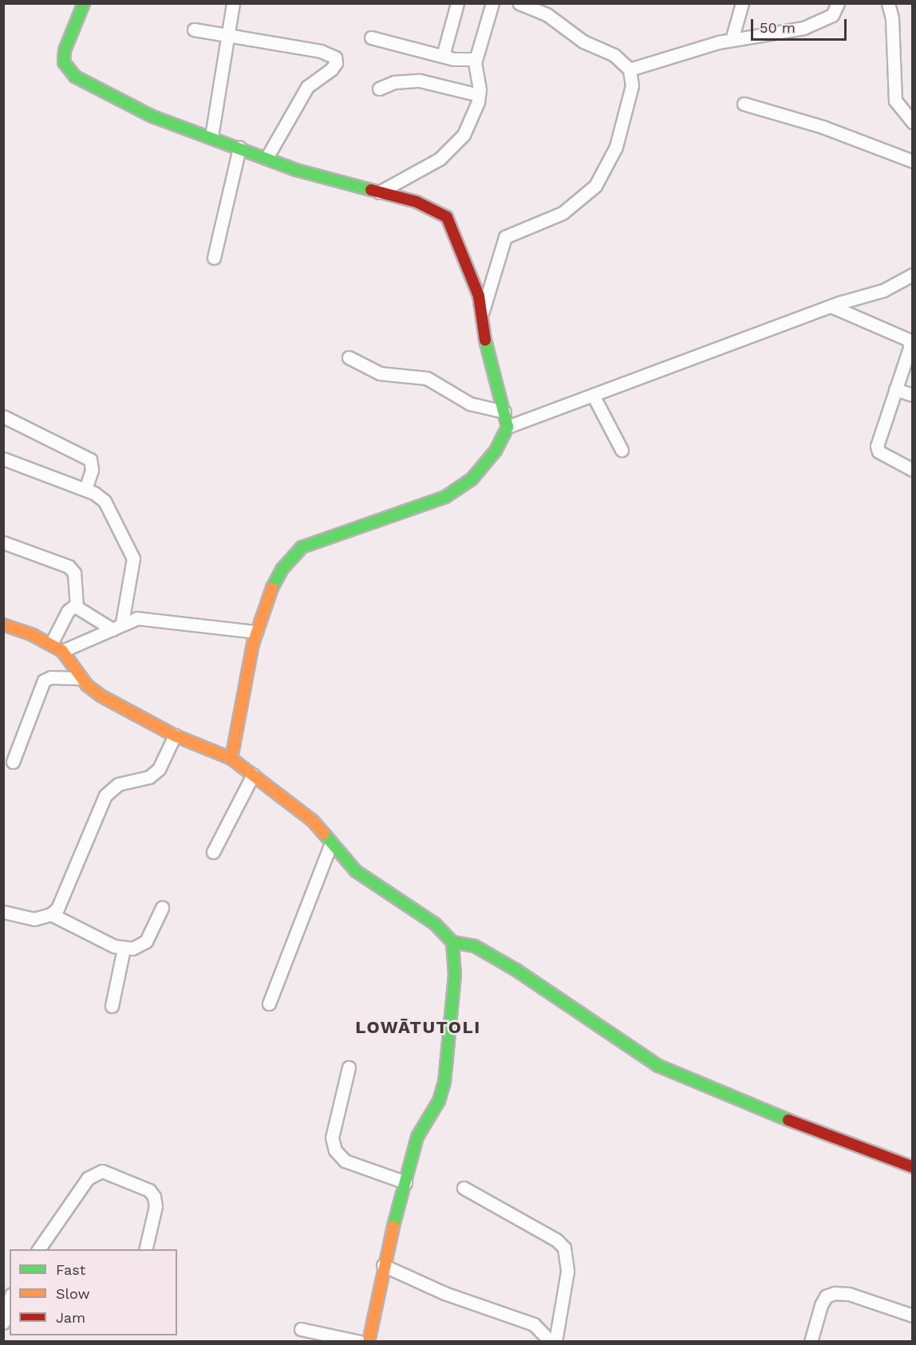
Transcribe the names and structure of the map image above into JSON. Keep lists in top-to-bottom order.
{
  "districts": ["LOWĀTUTOLI"],
  "legend": ["Fast", "Slow", "Jam"],
  "scale_bar": "50 m"
}
